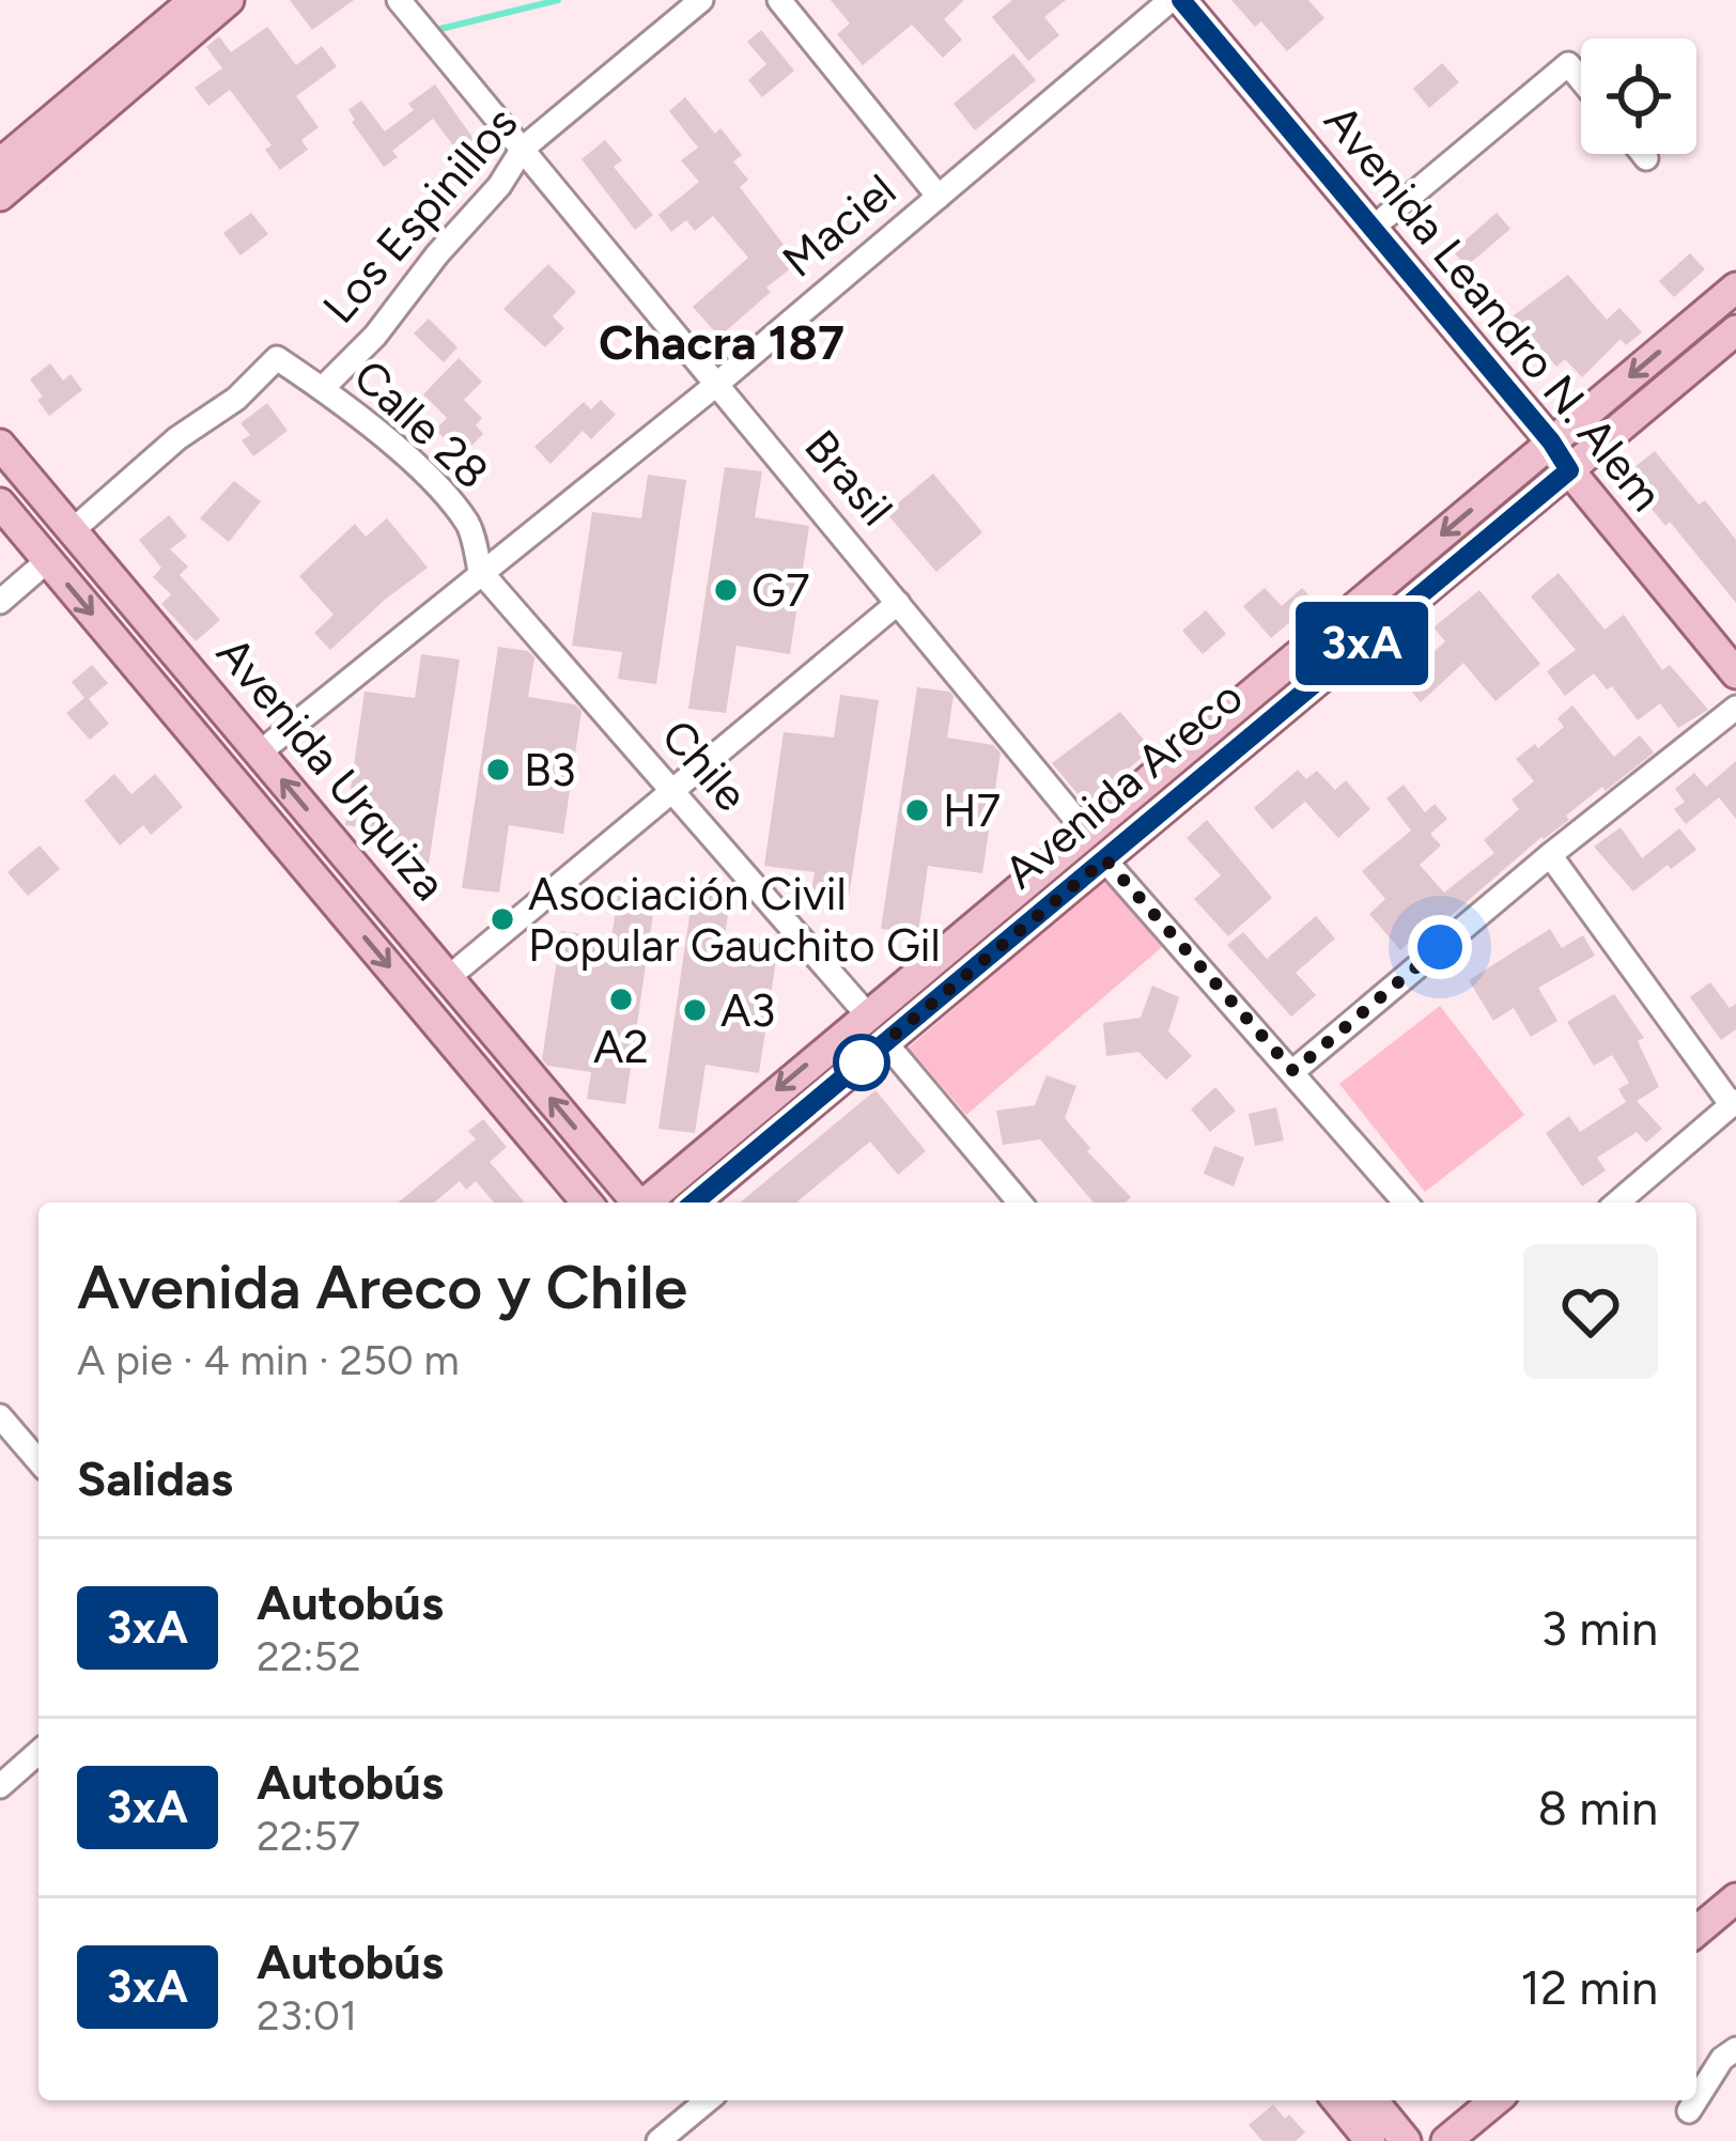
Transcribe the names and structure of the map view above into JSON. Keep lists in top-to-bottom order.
{
  "streets": {
    "main road": ["Avenida Leandro N. Alem", "Avenida Urquiza", "Avenida Areco"],
    "street": [
      "Los Espinillos",
      "Maciel",
      "Calle 28",
      "Brasil",
      "Chile"
    ]
  },
  "crossings": [
    ["Los Espinillos", "Calle 28"],
    ["Los Espinillos", "Brasil"],
    ["Maciel", "Calle 28"],
    ["Maciel", "Brasil"],
    ["Maciel", "Chile"],
    ["Maciel", "Avenida Urquiza"],
    ["Avenida Leandro N. Alem", "Avenida Areco"],
    ["Calle 28", "Chile"],
    ["Calle 28", "Avenida Urquiza"],
    ["Brasil", "Avenida Areco"],
    ["Chile", "Avenida Areco"]
  ],
  "districts": ["Chacra 187"],
  "places": [
    "G7",
    "B3",
    "H7",
    "Asociación Civil Popular Gauchito Gil",
    "A2",
    "A3"
  ],
  "lines": ["bus line 3xA"],
  "page": {
    "on_map": "3xA",
    "heading": [
      ["Avenida Areco y Chile", "A pie · 4 min · 250 m"],
      "Salidas"
    ],
    "list": [
      {
        "mark": "3xA",
        "name": "Autobús",
        "note": "22:52",
        "value": "3 min"
      },
      {
        "mark": "3xA",
        "name": "Autobús",
        "note": "22:57",
        "value": "8 min"
      },
      {
        "mark": "3xA",
        "name": "Autobús",
        "note": "23:01",
        "value": "12 min"
      }
    ]
  }
}
